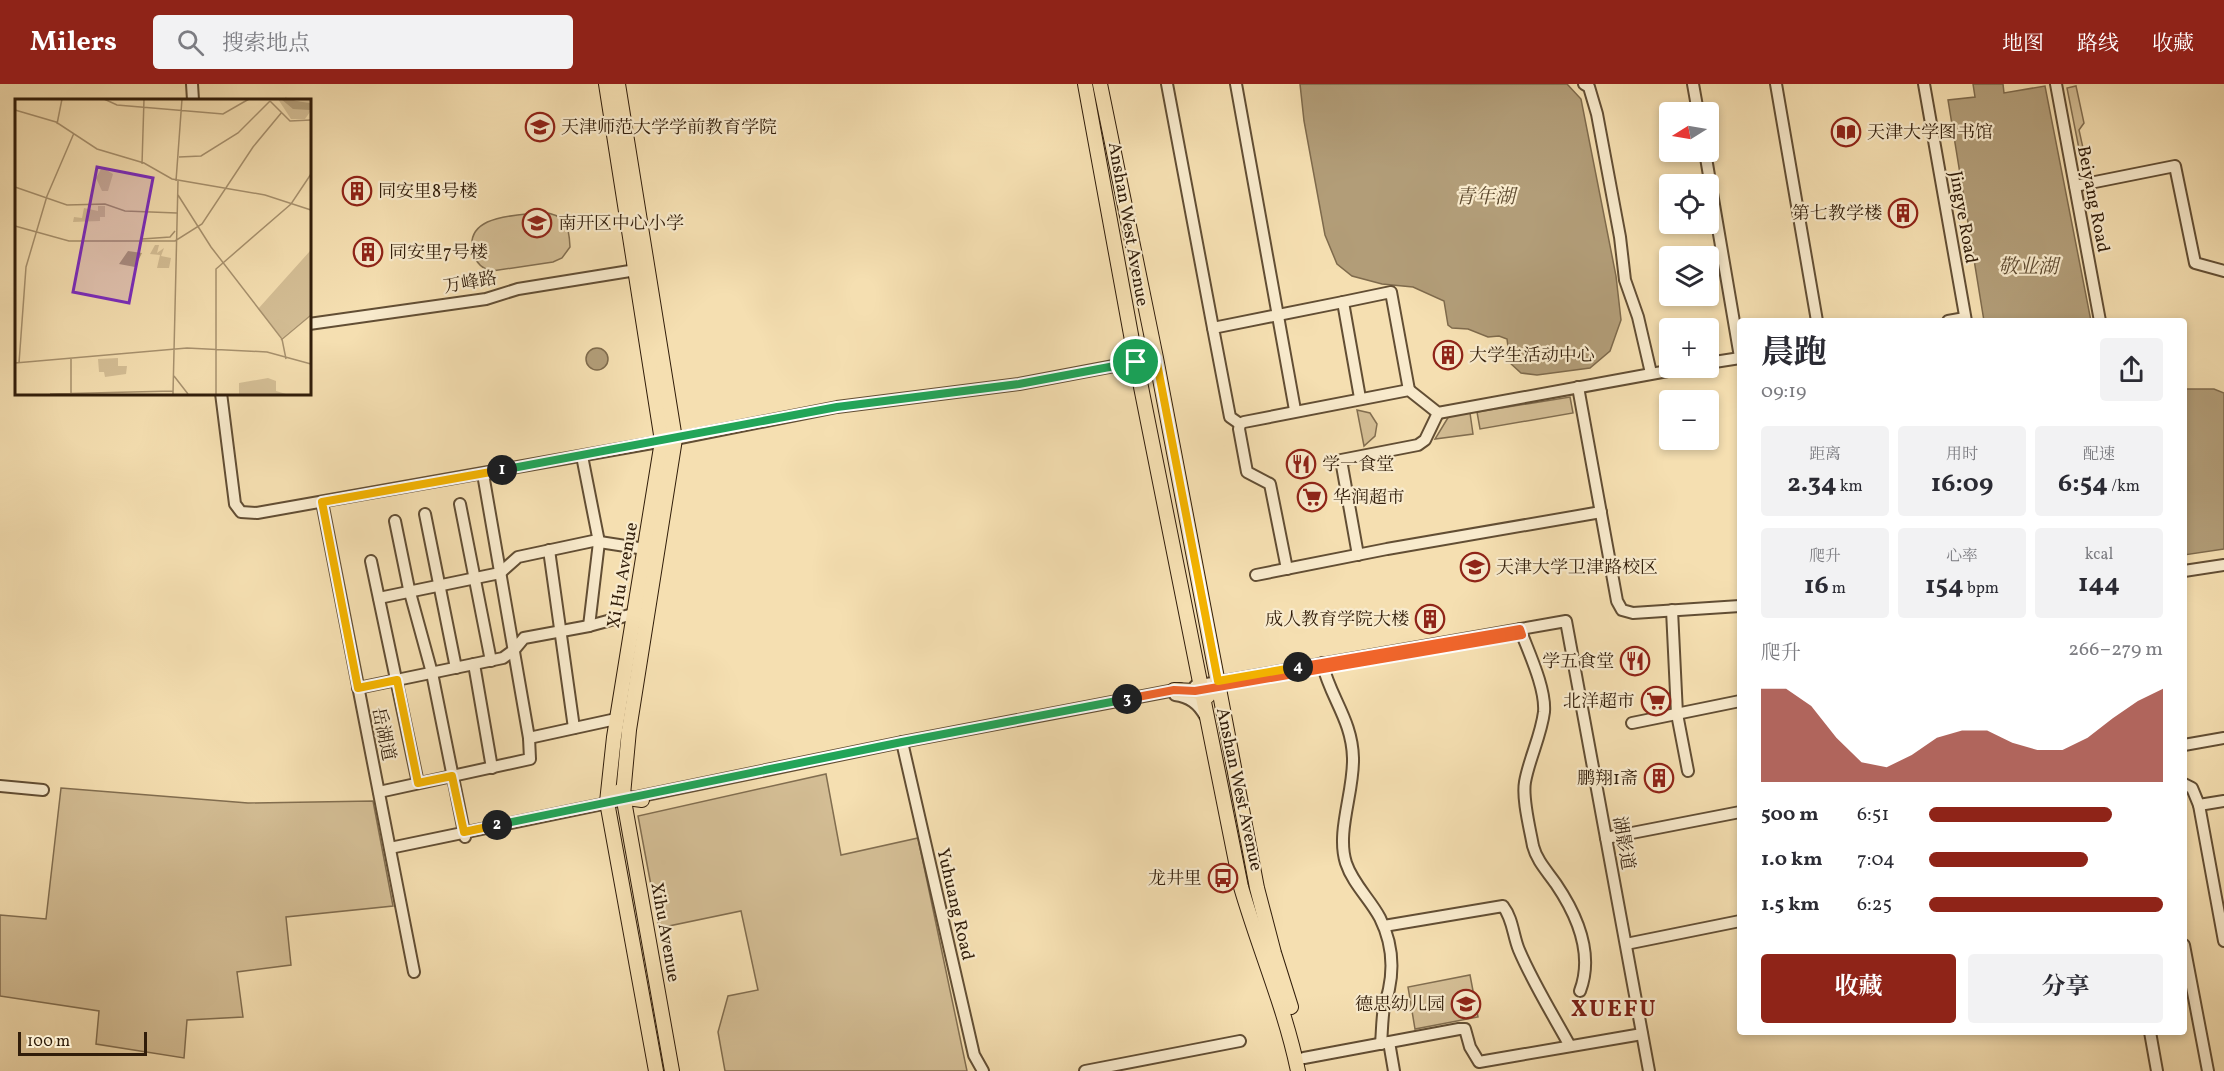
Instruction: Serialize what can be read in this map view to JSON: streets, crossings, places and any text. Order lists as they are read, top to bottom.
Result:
{
  "streets": {
    "main road": ["Anshan West Avenue", "Xi Hu Avenue", "Xihu Avenue"],
    "street": [
      "Beiyang Road",
      "Jingye Road",
      "万峰路",
      "岳湖道",
      "湖影道",
      "Yuhuang Road"
    ]
  },
  "crossings": [
    ["万峰路", "Xi Hu Avenue"],
    ["Xi Hu Avenue", "Xihu Avenue"]
  ],
  "districts": ["XUEFU"],
  "water": ["青年湖", "敬业湖"],
  "places": {
    "school or university": [
      "天津师范大学学前教育学院",
      "南开区中心小学",
      "天津大学卫津路校区",
      "德思幼儿园"
    ],
    "library": ["天津大学图书馆"],
    "building": [
      "同安里8号楼",
      "第七教学楼",
      "同安里7号楼",
      "大学生活动中心",
      "成人教育学院大楼",
      "鹏翔1斋"
    ],
    "restaurant": ["学一食堂", "学五食堂"],
    "supermarket": ["华润超市", "北洋超市"],
    "bus stop": ["龙井里"]
  },
  "scale_bar": "100 m",
  "north": "left",
  "page": {
    "header": "Milers",
    "search": "搜索地点",
    "nav": ["地图", "路线", "收藏"],
    "map_buttons": ["+", "−"],
    "heading": ["晨跑", "09:19"],
    "stats": [
      ["距离", "2.34 km"],
      ["用时", "16:09"],
      ["配速", "6:54 /km"],
      ["爬升", "16 m"],
      ["心率", "154 bpm"],
      ["kcal", "144"]
    ],
    "pins": [
      "1",
      "4",
      "3",
      "2"
    ],
    "chart": ["爬升", "266–279 m"],
    "list": [
      {
        "name": "500 m",
        "note": "6:51"
      },
      {
        "name": "1.0 km",
        "note": "7:04"
      },
      {
        "name": "1.5 km",
        "note": "6:25"
      }
    ],
    "buttons": ["收藏", "分享"],
    "scale": "100 m"
  }
}
